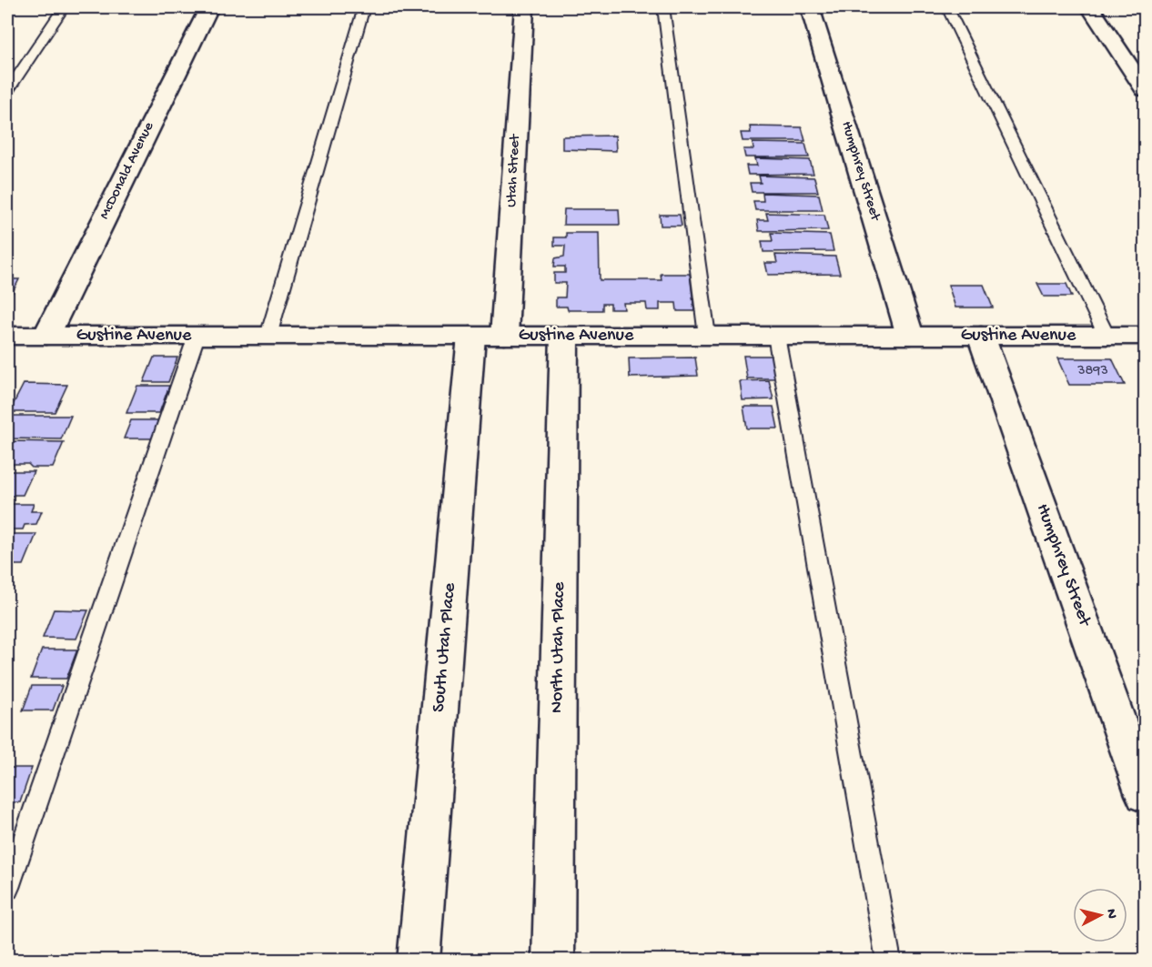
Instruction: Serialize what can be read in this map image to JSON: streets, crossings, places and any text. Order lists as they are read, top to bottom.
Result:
{
  "streets": {
    "street": [
      "McDonald Avenue",
      "Utah Street",
      "Humphrey Street",
      "Gustine Avenue",
      "South Utah Place",
      "North Utah Place"
    ]
  },
  "crossings": [
    ["McDonald Avenue", "Gustine Avenue"],
    ["Utah Street", "Gustine Avenue"],
    ["Utah Street", "South Utah Place"],
    ["Humphrey Street", "Gustine Avenue"],
    ["Gustine Avenue", "South Utah Place"],
    ["Gustine Avenue", "North Utah Place"]
  ],
  "house_numbers": ["3893"],
  "north": "right"
}
